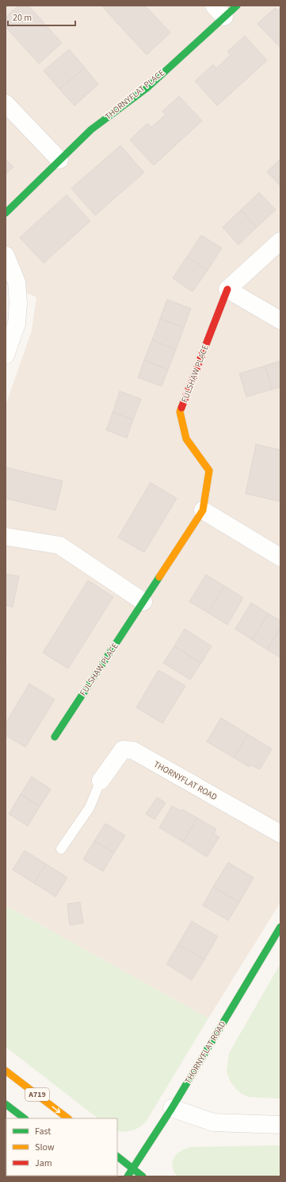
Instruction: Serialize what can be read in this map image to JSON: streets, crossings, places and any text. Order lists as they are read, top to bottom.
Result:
{
  "streets": {
    "street": [
      "THORNYFLAT PLACE",
      "FULSHAW PLACE",
      "THORNYFLAT ROAD",
      "A719"
    ]
  },
  "legend": ["Fast", "Slow", "Jam"],
  "scale_bar": "20 m"
}
